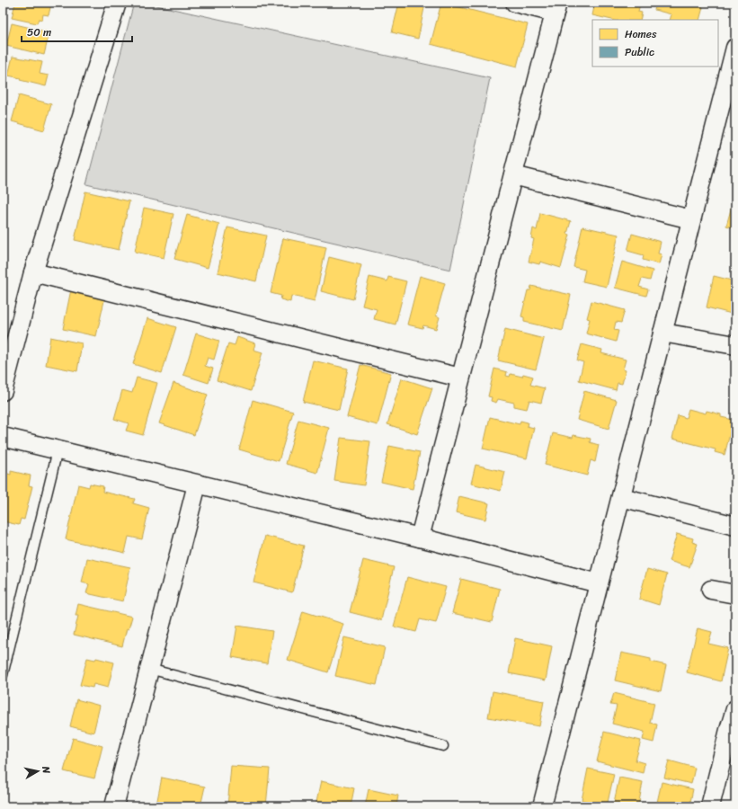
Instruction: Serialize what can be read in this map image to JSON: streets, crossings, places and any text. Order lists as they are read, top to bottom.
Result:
{
  "legend": ["Homes", "Public"],
  "scale_bar": "50 m",
  "north": "right"
}
